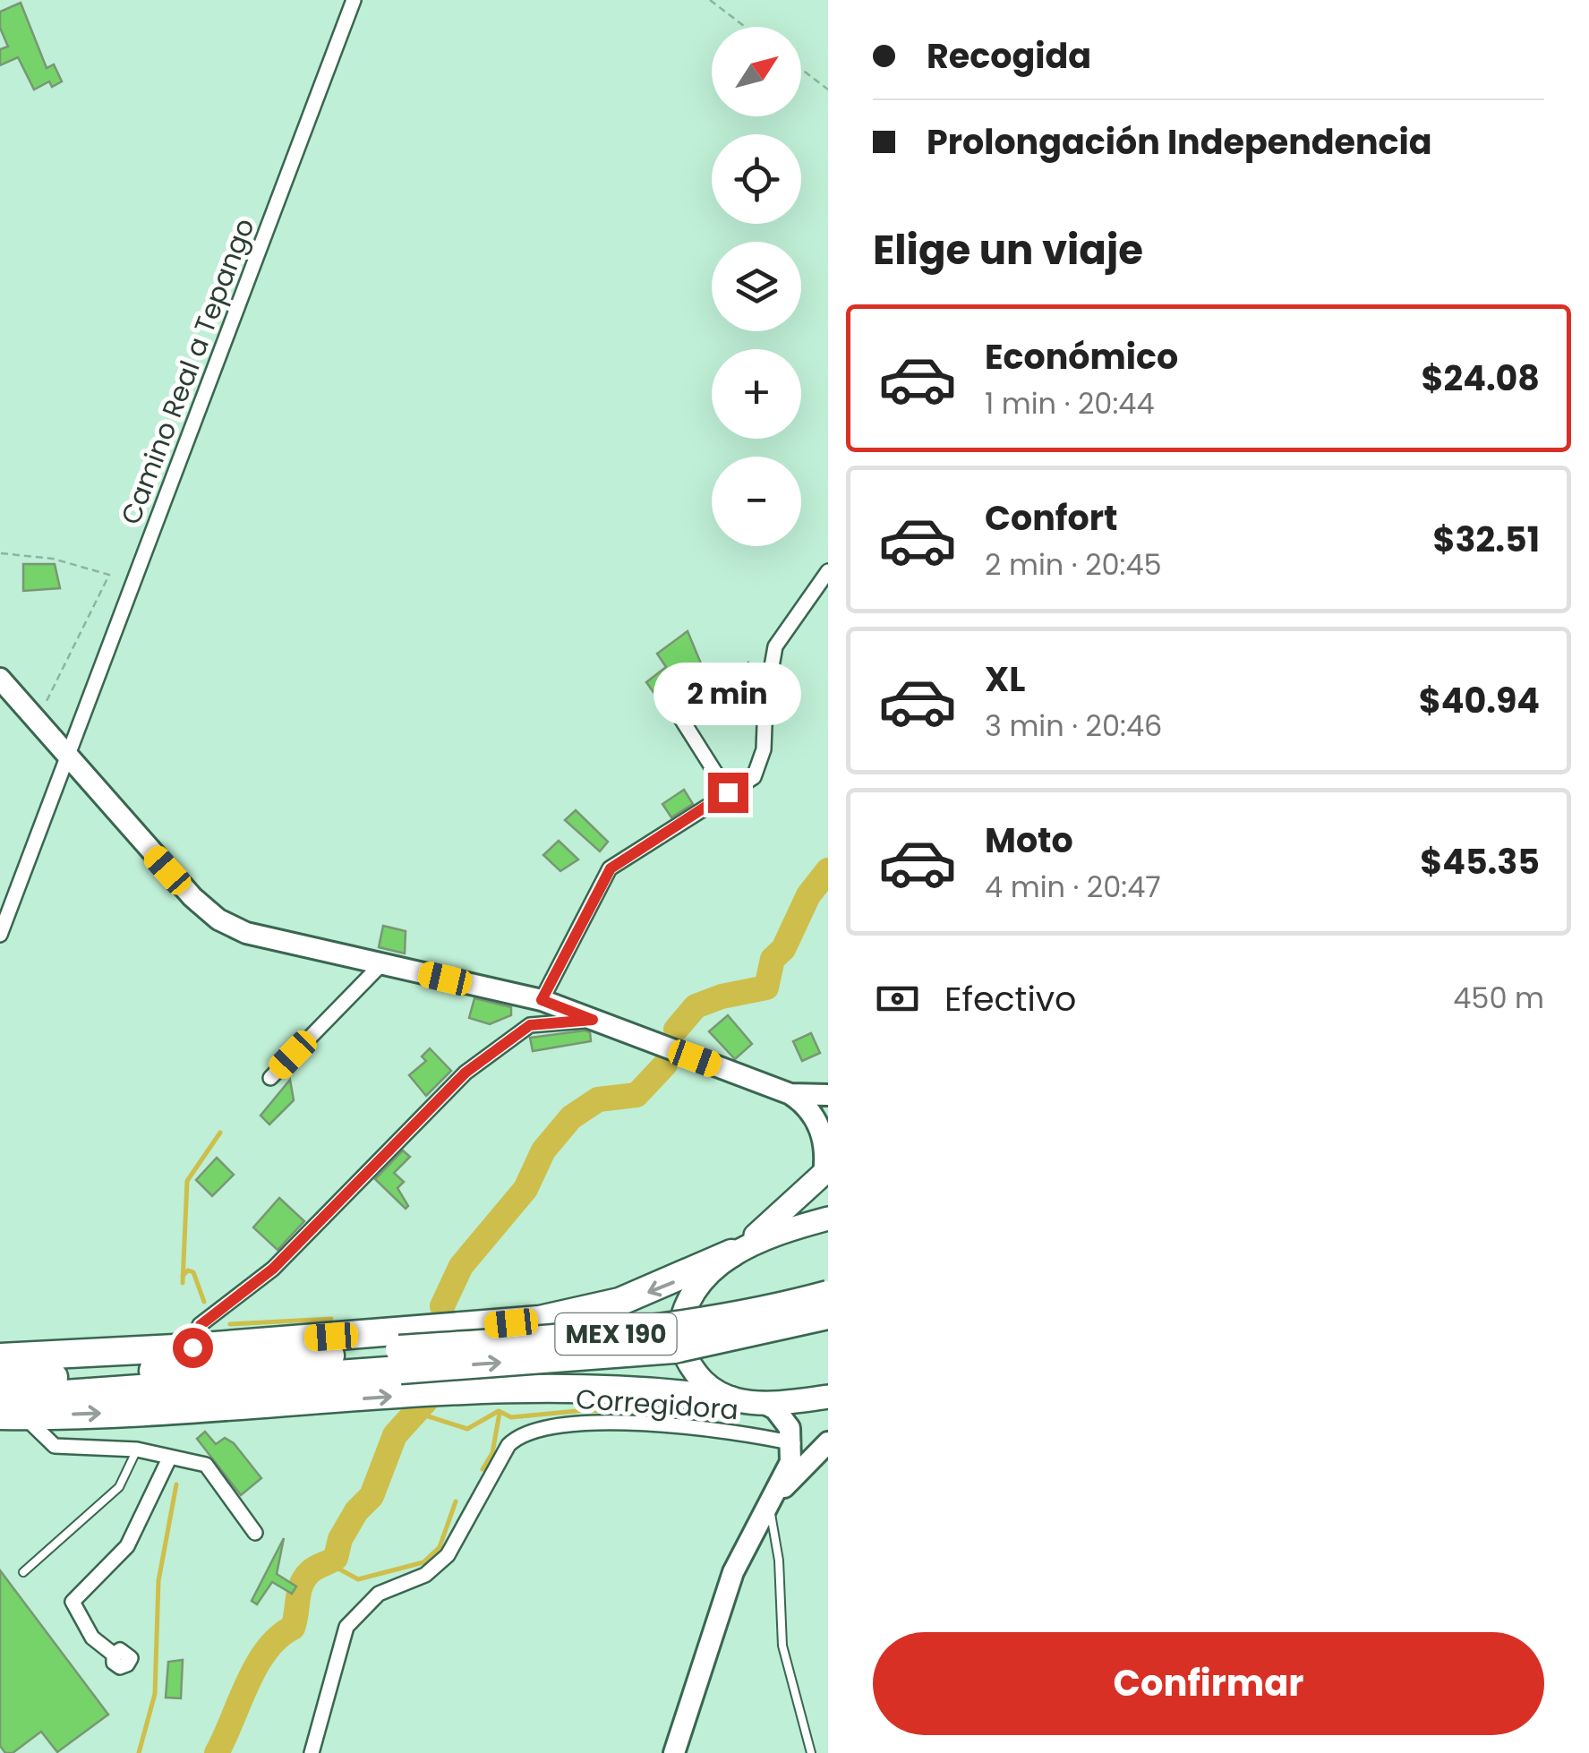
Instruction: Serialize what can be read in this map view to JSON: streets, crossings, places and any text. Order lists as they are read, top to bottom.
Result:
{
  "streets": {
    "highway": ["MEX 190"],
    "street": ["Camino Real a Tepango", "Corregidora"]
  },
  "north": "top right",
  "page": {
    "banner": ["Recogida", "Prolongación Independencia"],
    "map_buttons": ["+", "−"],
    "heading": "Elige un viaje",
    "list": [
      {
        "name": "Económico",
        "note": "1 min · 20:44",
        "value": "$24.08"
      },
      {
        "name": "Confort",
        "note": "2 min · 20:45",
        "value": "$32.51"
      },
      {
        "name": "XL",
        "note": "3 min · 20:46",
        "value": "$40.94"
      },
      {
        "name": "Moto",
        "note": "4 min · 20:47",
        "value": "$45.35"
      }
    ],
    "bubble": "2 min",
    "pay": ["Efectivo", "450 m"],
    "buttons": "Confirmar"
  }
}
